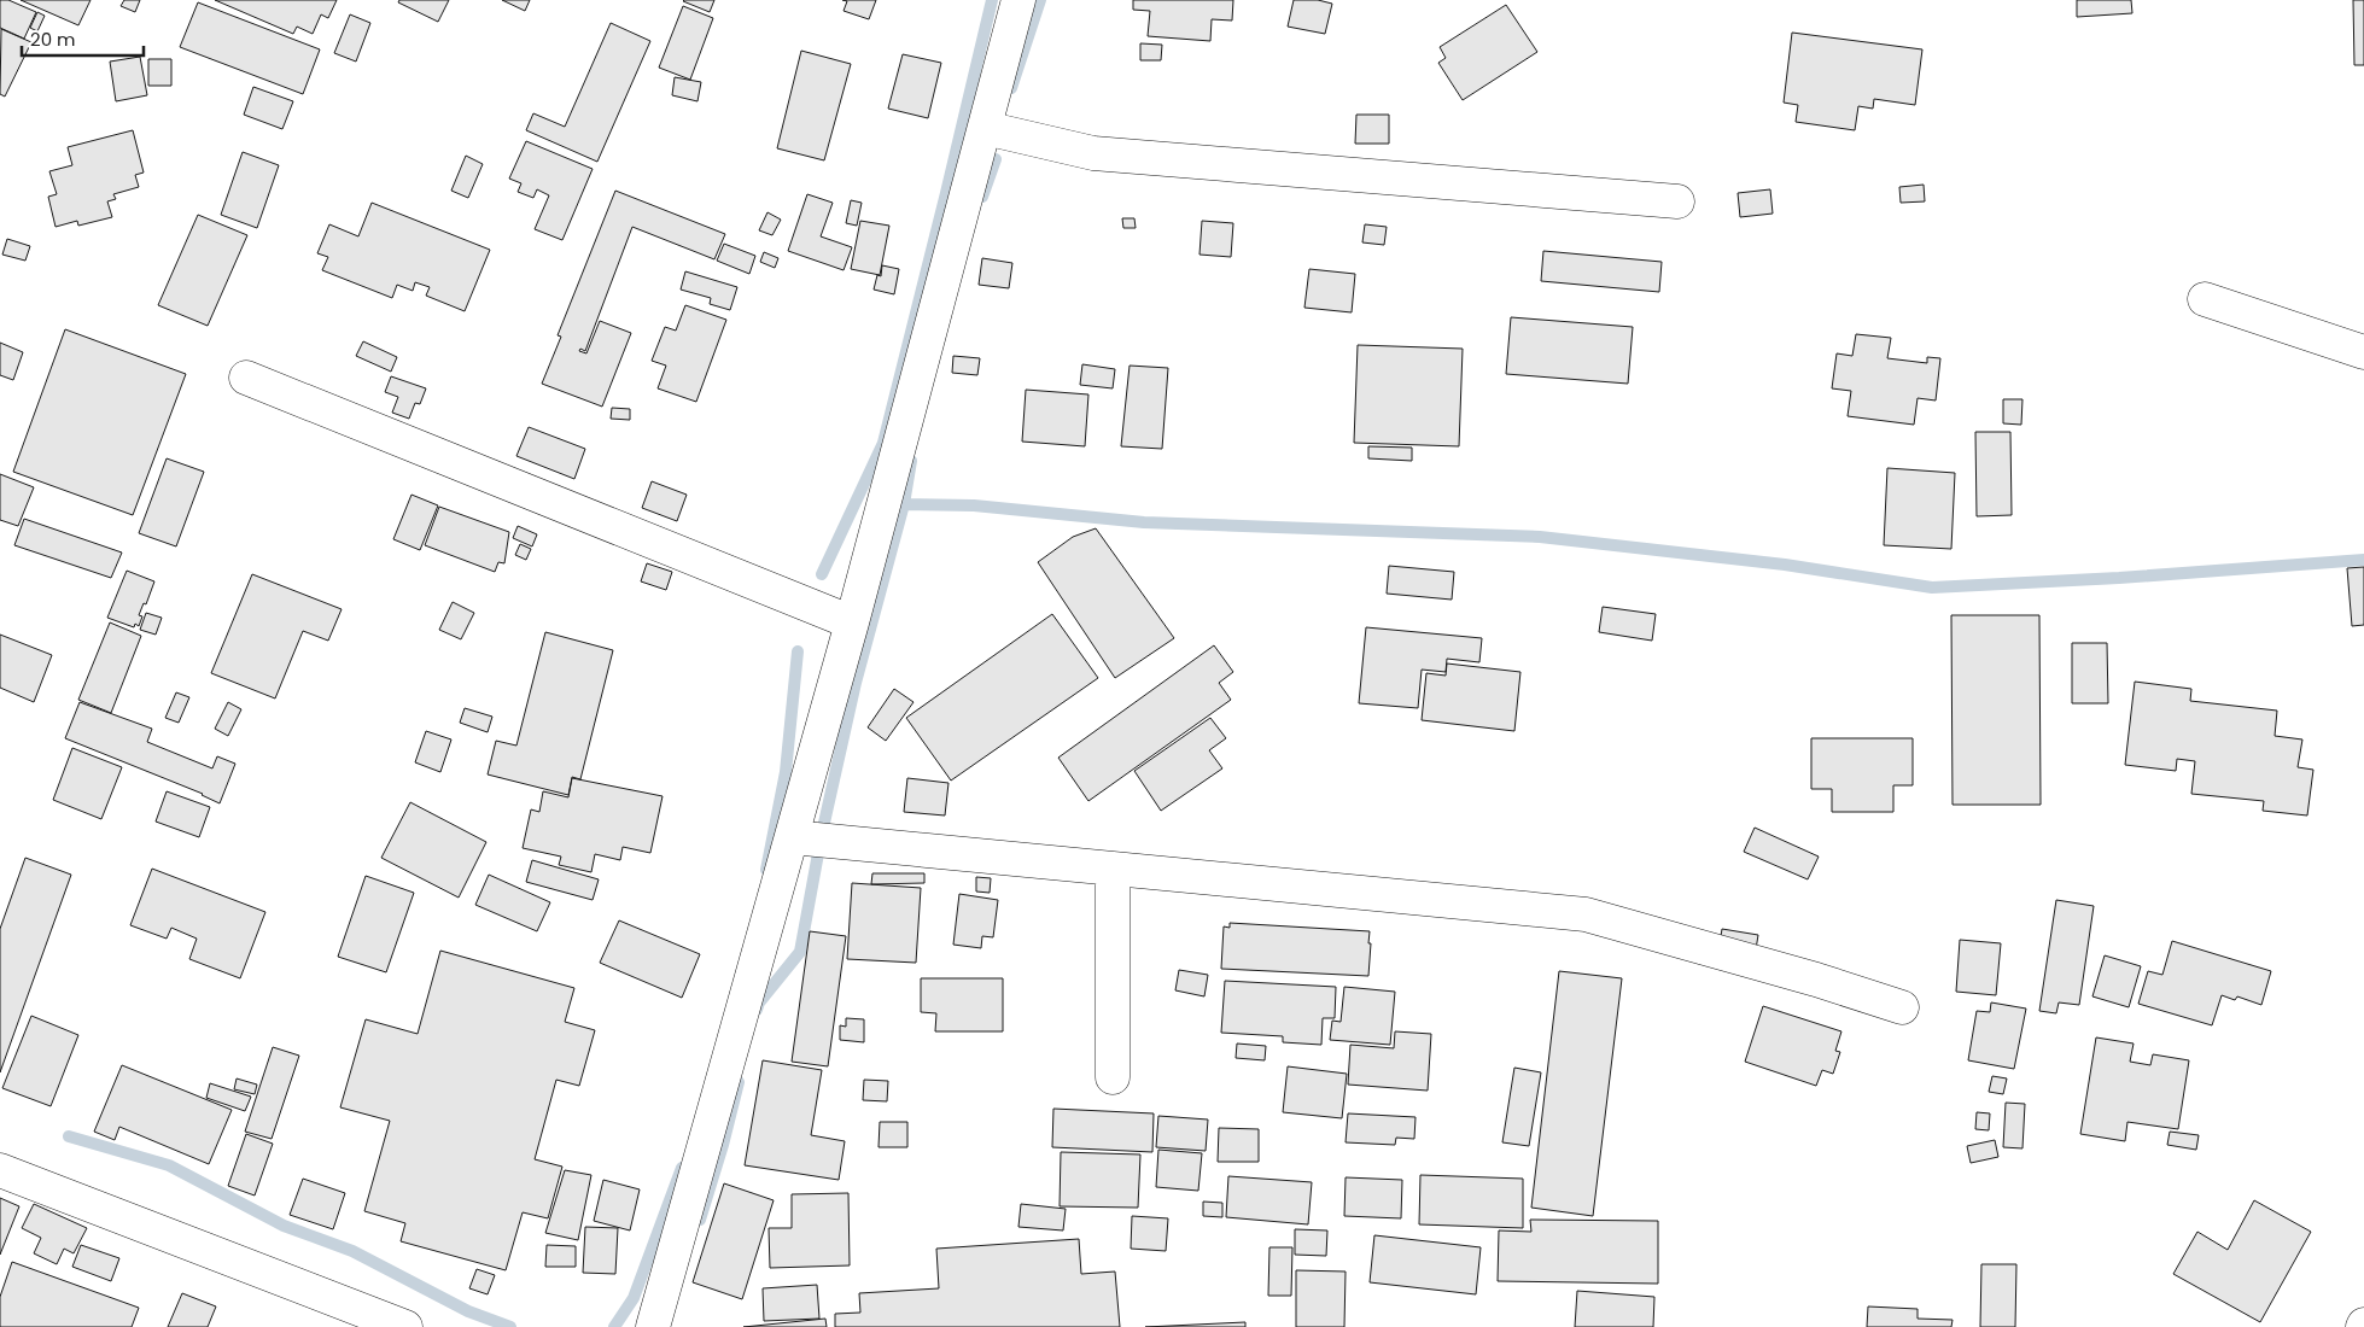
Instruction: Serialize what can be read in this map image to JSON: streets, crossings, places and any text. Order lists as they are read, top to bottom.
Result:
{
  "scale_bar": "20 m"
}
